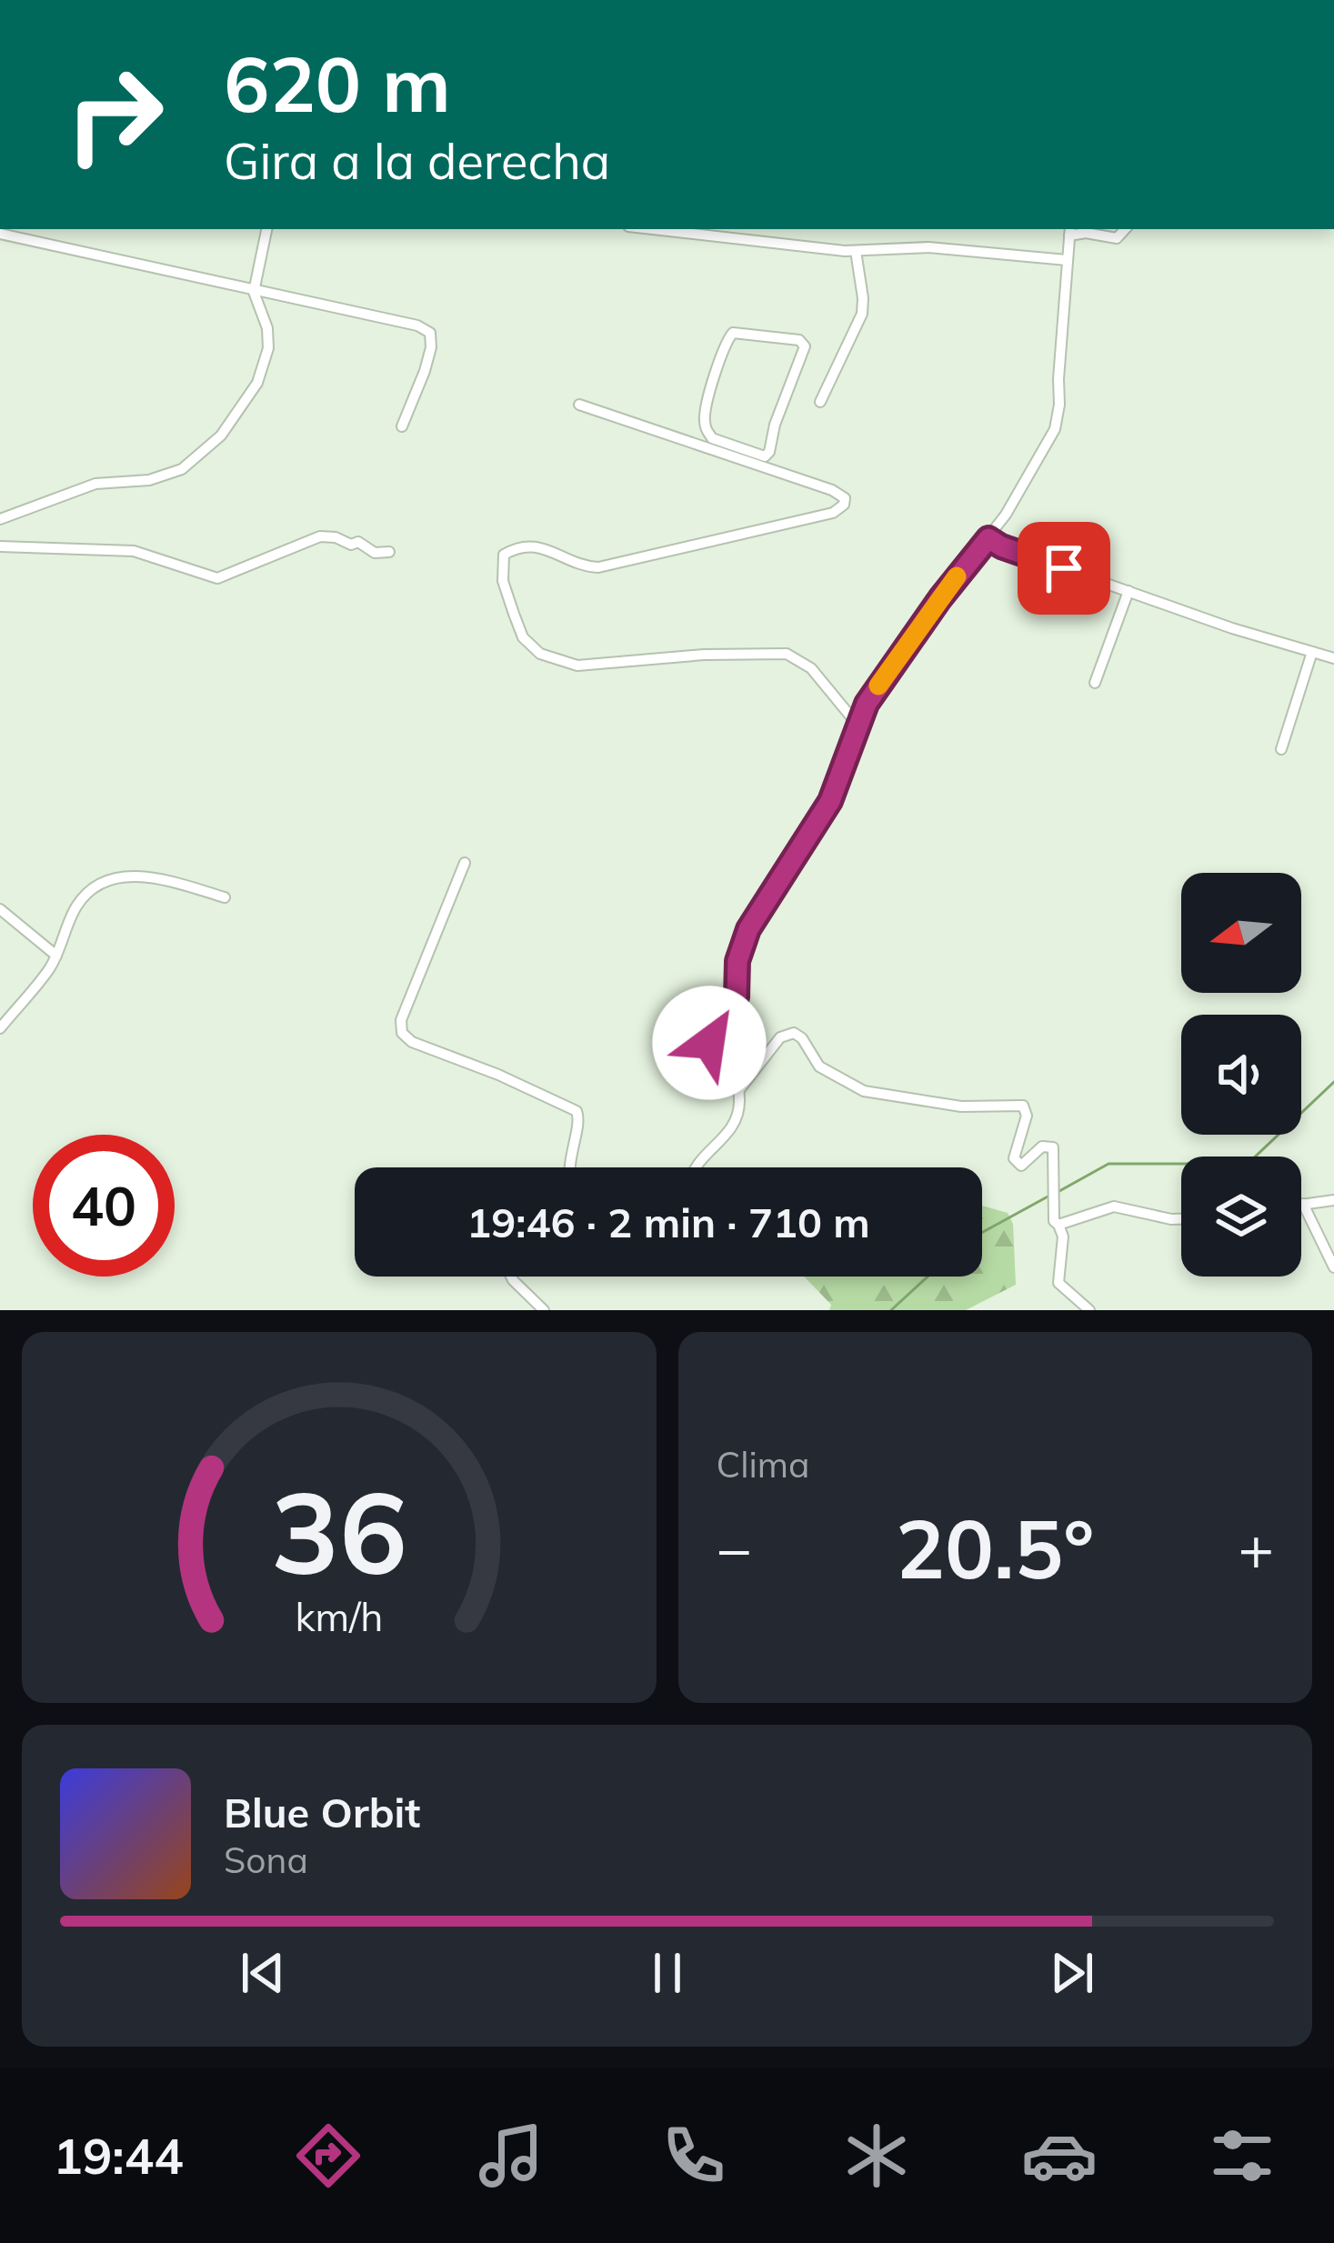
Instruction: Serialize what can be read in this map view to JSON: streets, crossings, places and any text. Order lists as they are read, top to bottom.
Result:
{
  "north": "left",
  "page": {
    "turn": ["620 m", "Gira a la derecha"],
    "limit": "40",
    "trip": "19:46 · 2 min · 710 m",
    "tile": "Clima",
    "heat": ["−", "20.5°", "+"],
    "song": ["Blue Orbit", "Sona"],
    "tabs": "19:44",
    "gauge": ["36", "km/h"]
  }
}
